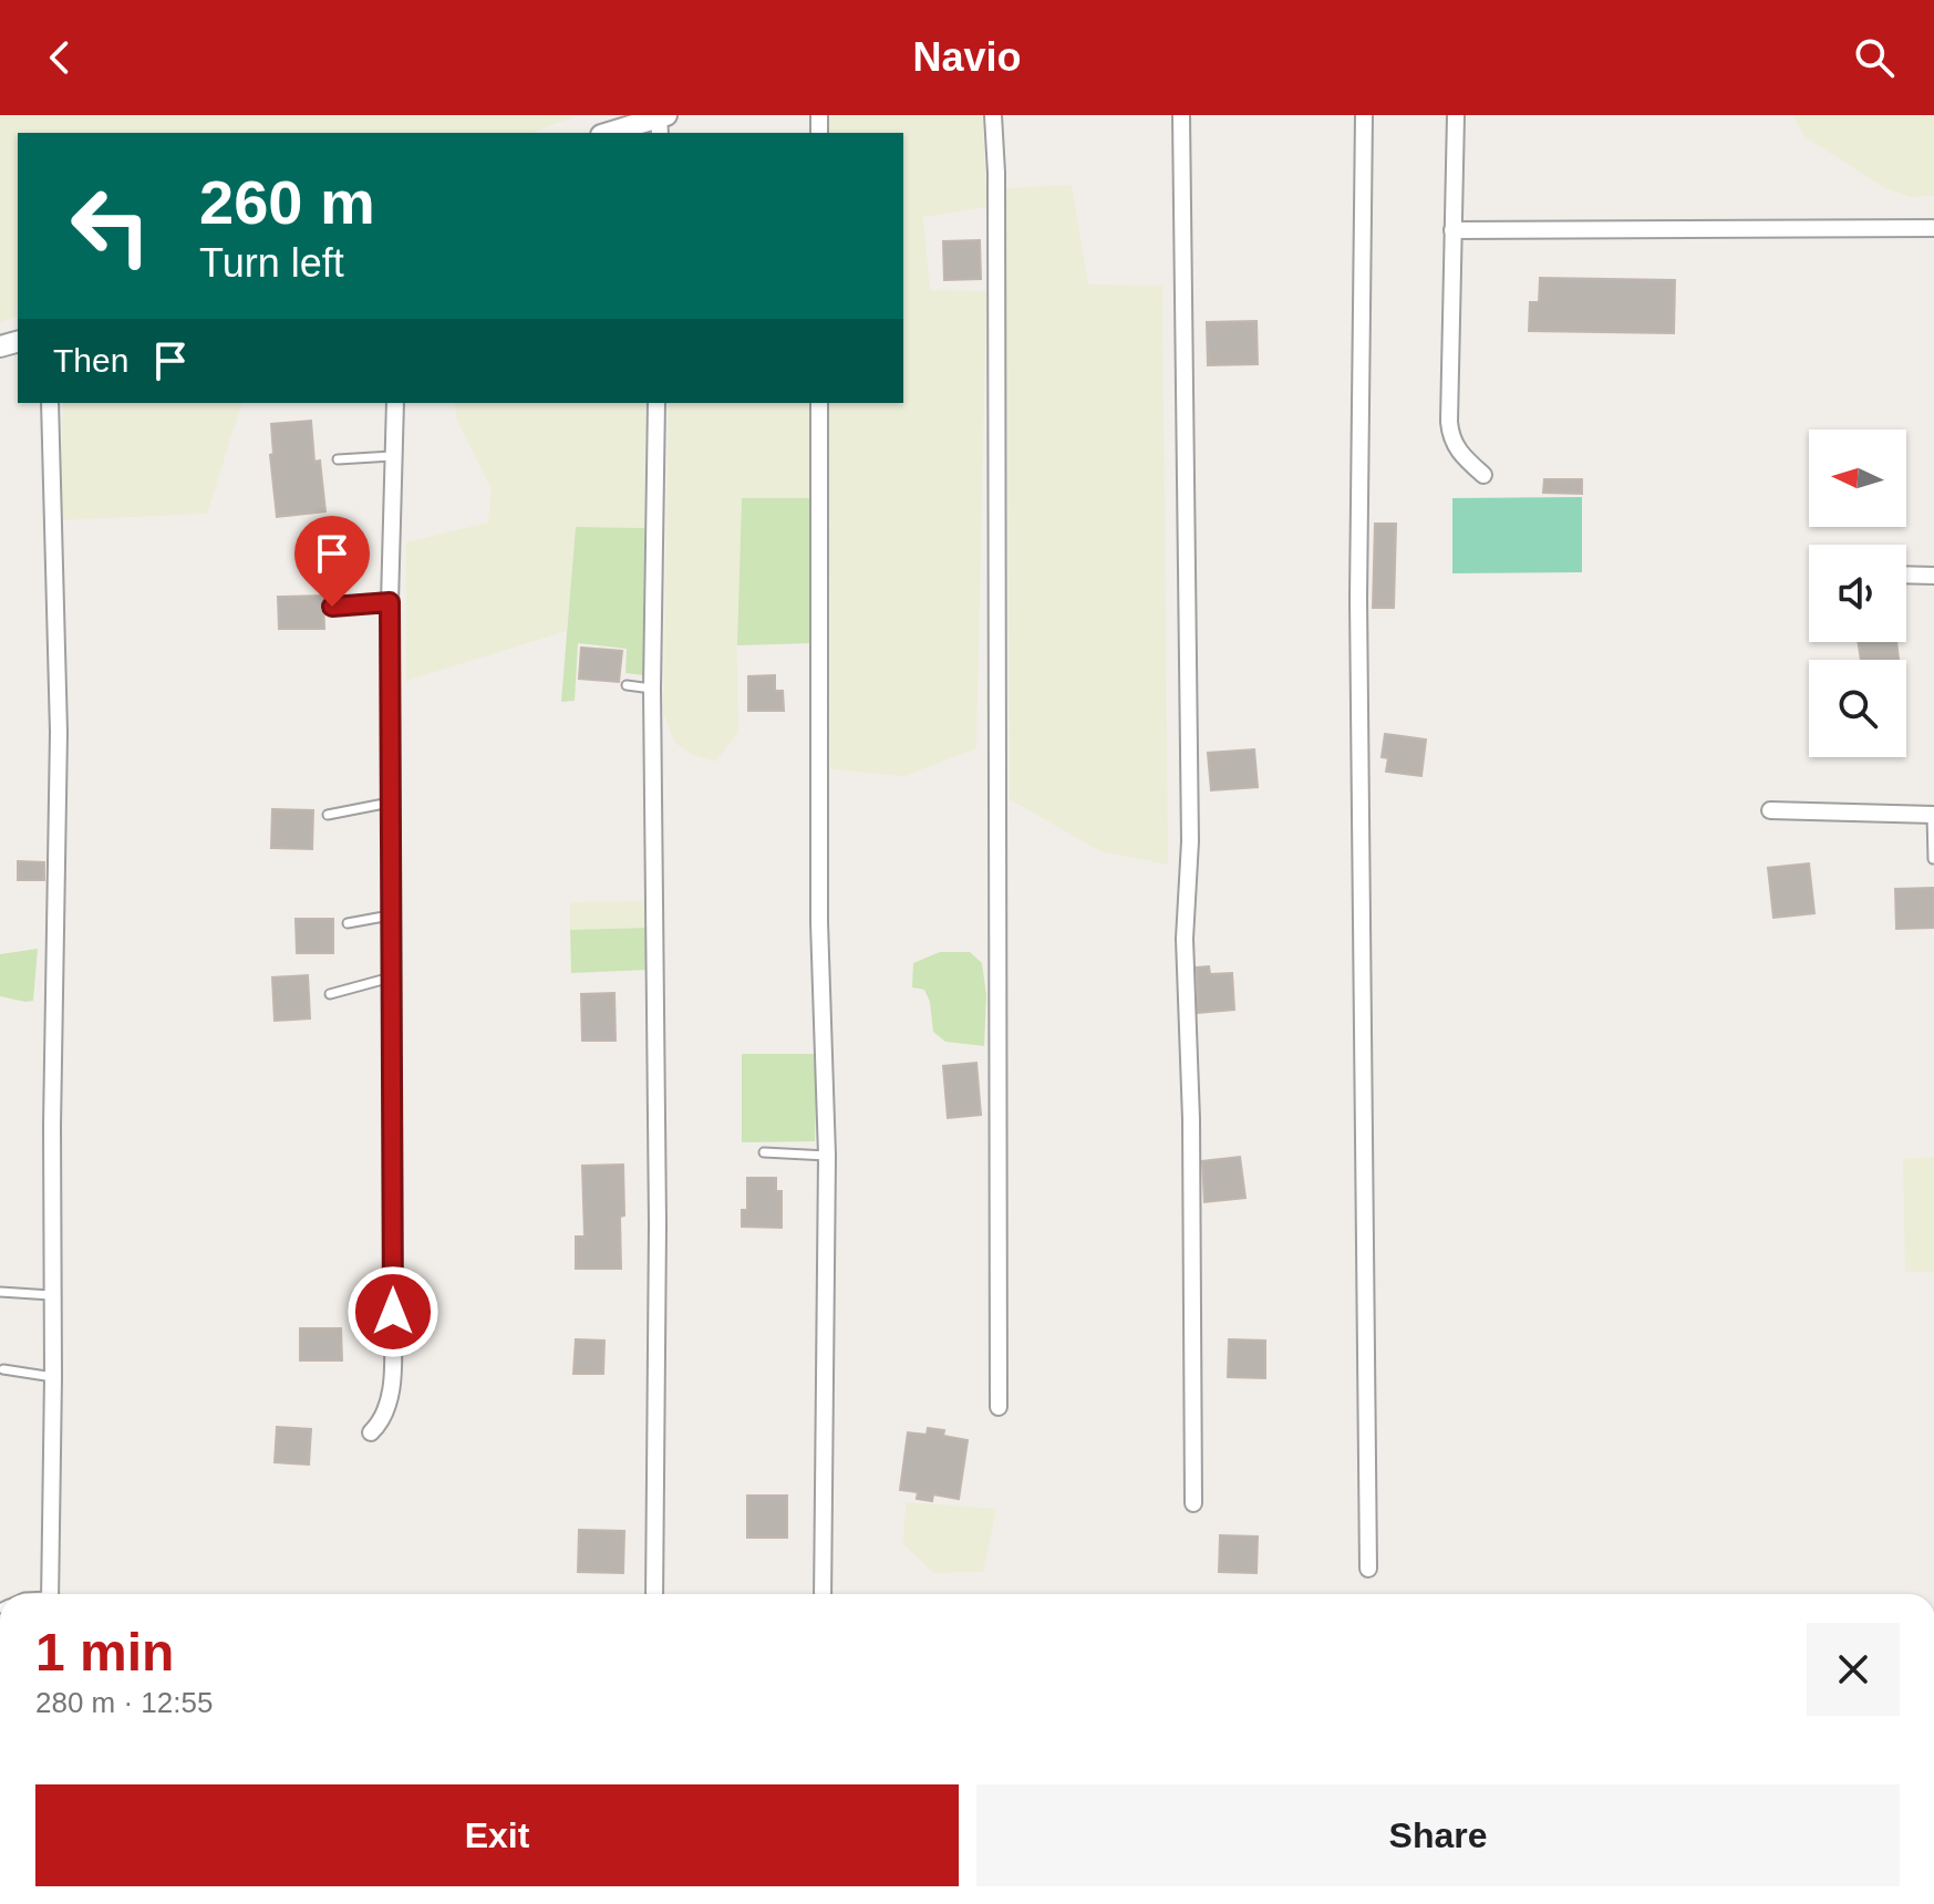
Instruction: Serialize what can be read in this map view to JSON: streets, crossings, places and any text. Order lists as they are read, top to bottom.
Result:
{
  "north": "left",
  "page": {
    "header": "Navio",
    "turn": ["260 m", "Turn left"],
    "then": "Then",
    "heading": ["1 min", "280 m · 12:55"],
    "buttons": ["Exit", "Share"]
  }
}
